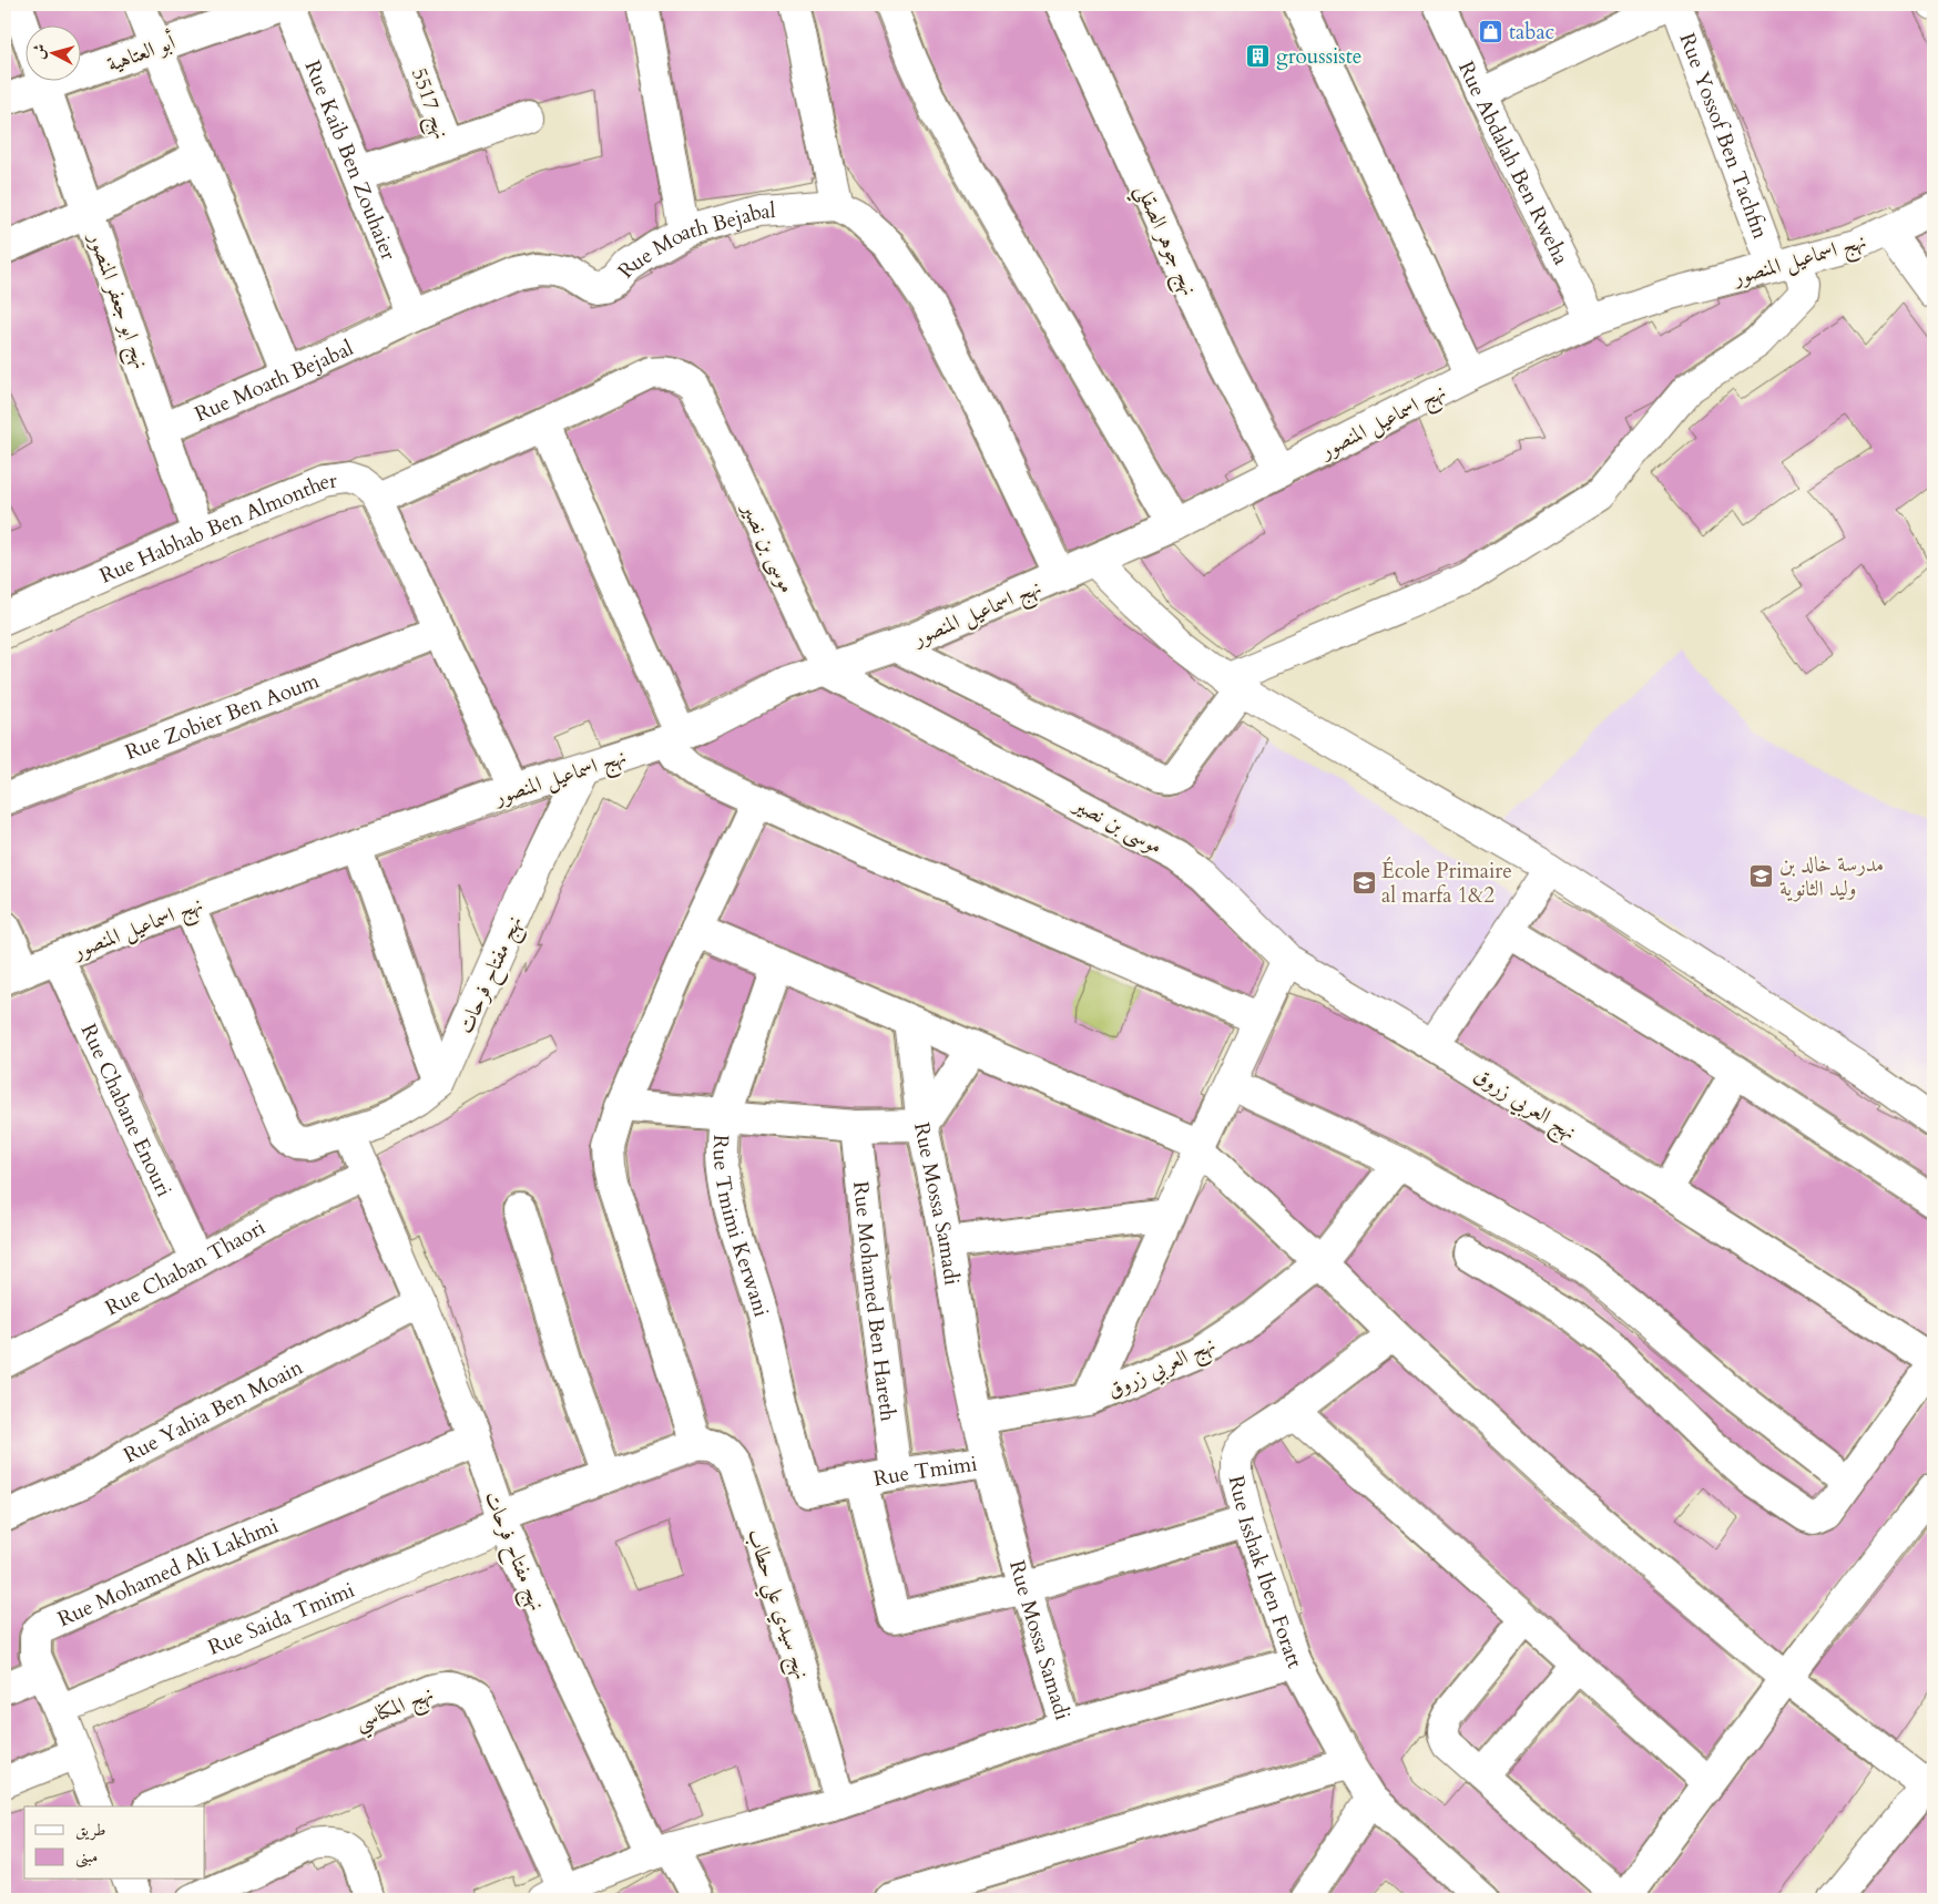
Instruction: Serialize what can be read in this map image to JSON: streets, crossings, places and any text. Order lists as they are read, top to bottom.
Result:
{
  "streets": {
    "street": [
      "أبو العتاهية",
      "نهج 5517",
      "Rue Yossof Ben Tachfin",
      "Rue Kaib Ben Zouhaier",
      "Rue Abdalah Ben Rweha",
      "نهج جوهر الصقلي",
      "Rue Moath Bejabal",
      "نهج اسماعيل المنصور",
      "نهج ابو جعفر المنصور",
      "Rue Habhab Ben Almonther",
      "موسى بن نصير",
      "Rue Zobier Ben Aoum",
      "نهج مفتاح فرحات",
      "نهج العربي زروق",
      "Rue Chabane Enouri",
      "Rue Mossa Samadi",
      "Rue Tmimi Kerwani",
      "Rue Chaban Thaori",
      "Rue Mohamed Ben Hareth",
      "Rue Yahia Ben Moain",
      "Rue Tmimi",
      "Rue Isshak Iben Foratt",
      "Rue Mohamed Ali Lakhmi",
      "نهج سيدي علي حطاب",
      "Rue Saida Tmimi",
      "نهج المكناسي"
    ]
  },
  "crossings": [
    ["نهج 5517", "Rue Kaib Ben Zouhaier"],
    ["Rue Yossof Ben Tachfin", "نهج اسماعيل المنصور"],
    ["Rue Kaib Ben Zouhaier", "Rue Moath Bejabal"],
    ["Rue Abdalah Ben Rweha", "نهج اسماعيل المنصور"],
    ["نهج جوهر الصقلي", "نهج اسماعيل المنصور"],
    ["Rue Moath Bejabal", "نهج ابو جعفر المنصور"],
    ["نهج اسماعيل المنصور", "Rue Habhab Ben Almonther"],
    ["نهج اسماعيل المنصور", "موسى بن نصير"],
    ["نهج اسماعيل المنصور", "نهج مفتاح فرحات"],
    ["نهج اسماعيل المنصور", "Rue Chabane Enouri"],
    ["نهج ابو جعفر المنصور", "Rue Habhab Ben Almonther"],
    ["Rue Habhab Ben Almonther", "Rue Zobier Ben Aoum"],
    ["موسى بن نصير", "نهج العربي زروق"],
    ["نهج مفتاح فرحات", "Rue Chaban Thaori"],
    ["نهج مفتاح فرحات", "Rue Yahia Ben Moain"],
    ["نهج مفتاح فرحات", "Rue Mohamed Ali Lakhmi"],
    ["نهج مفتاح فرحات", "Rue Saida Tmimi"],
    ["نهج العربي زروق", "Rue Mossa Samadi"],
    ["Rue Chabane Enouri", "Rue Chaban Thaori"],
    ["Rue Mossa Samadi", "Rue Tmimi"],
    ["Rue Mossa Samadi", "نهج سيدي علي حطاب"],
    ["Rue Tmimi Kerwani", "Rue Tmimi"],
    ["Rue Mohamed Ben Hareth", "Rue Tmimi"],
    ["Rue Mohamed Ali Lakhmi", "Rue Saida Tmimi"]
  ],
  "places": {
    "shop": ["tabac"],
    "building": ["groussiste"],
    "school or university": ["مدرسة خالد بن وليد الثانوية", "École Primaire al marfa 1&2"]
  },
  "legend": ["طريق", "مبنى"],
  "north": "left"
}
